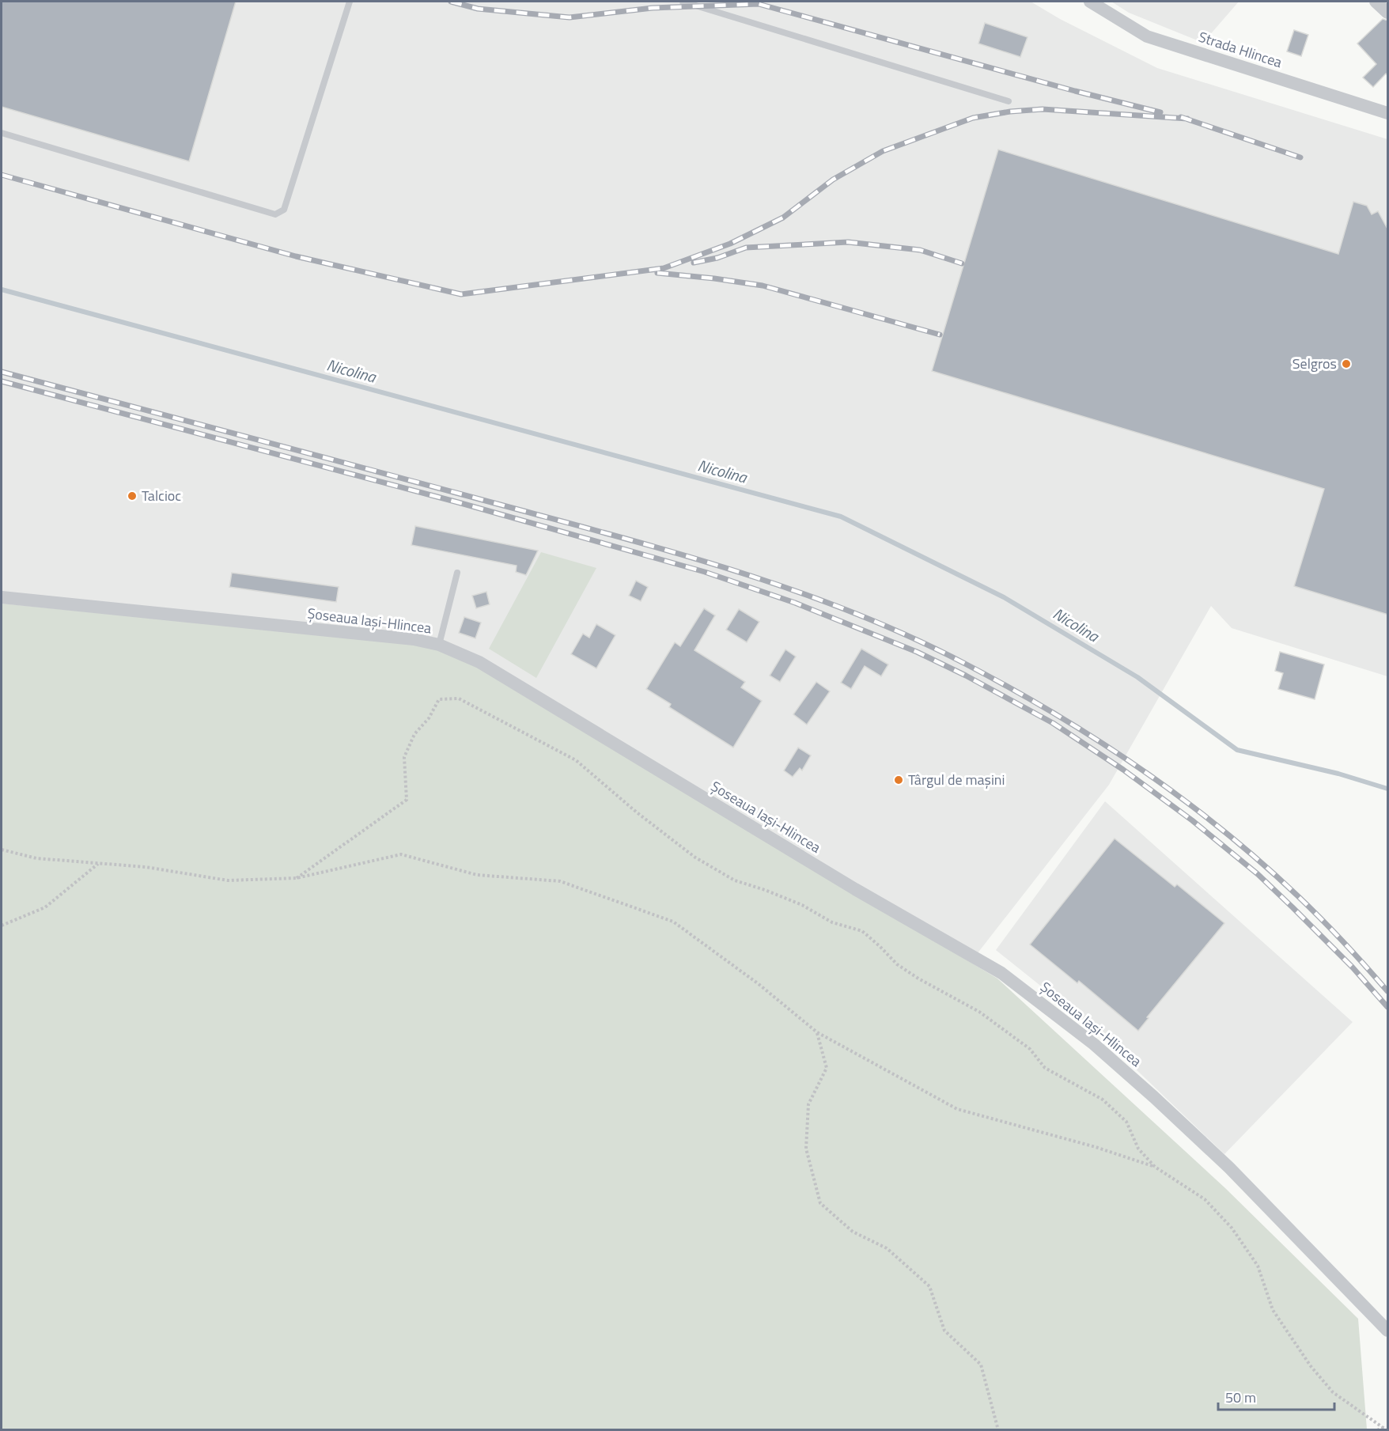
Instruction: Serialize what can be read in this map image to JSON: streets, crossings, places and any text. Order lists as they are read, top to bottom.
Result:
{
  "streets": {
    "street": ["Strada Hlincea", "Șoseaua Iași-Hlincea"]
  },
  "water": ["Nicolina"],
  "places": ["Selgros", "Talcioc", "Târgul de mașini"],
  "scale_bar": "50 m"
}
